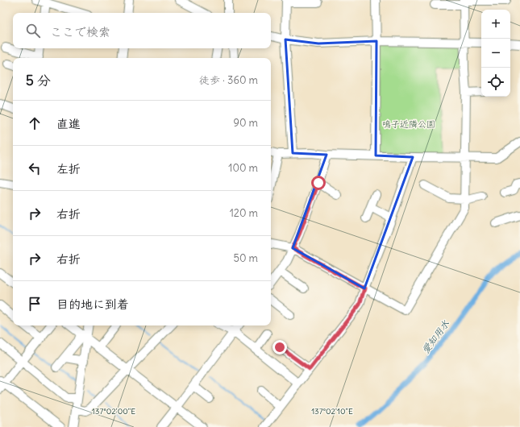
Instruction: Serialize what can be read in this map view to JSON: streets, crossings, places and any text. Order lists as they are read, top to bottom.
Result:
{
  "water": ["愛知用水"],
  "parks": ["鳴子近隣公園"],
  "page": {
    "map_buttons": ["+", "−"],
    "search": "ここで検索",
    "heading": ["5 分", "徒歩 · 360 m"],
    "list": [
      ["直進", "90 m"],
      ["左折", "100 m"],
      ["右折", "120 m"],
      ["右折", "50 m"],
      "目的地に到着"
    ]
  },
  "coordinates": ["137°02'00\"E", "137°02'10\"E"]
}
